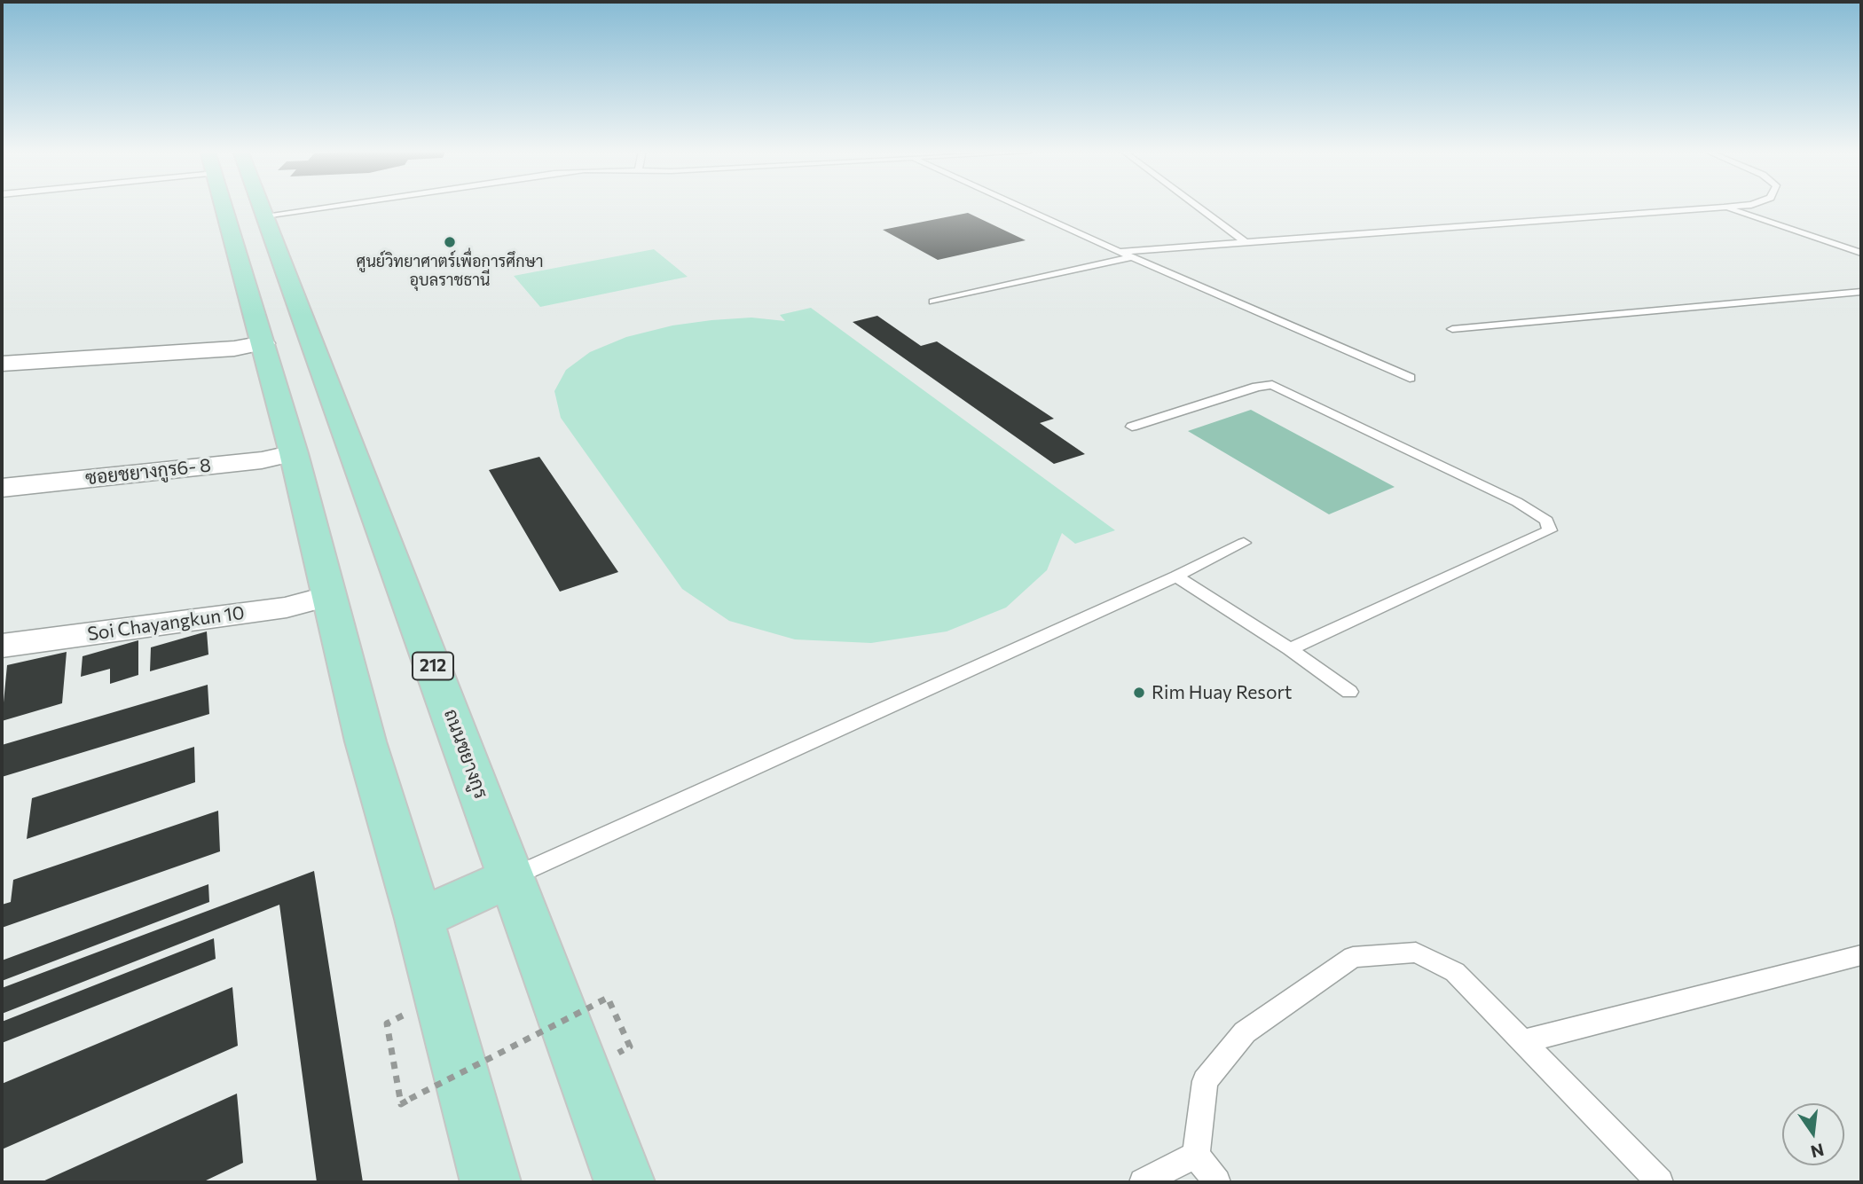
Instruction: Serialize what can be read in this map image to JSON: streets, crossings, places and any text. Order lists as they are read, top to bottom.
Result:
{
  "streets": {
    "main road": ["212", "ถนนชยางกูร"],
    "street": ["ซอยชยางกูร6- 8", "Soi Chayangkun 10"]
  },
  "places": ["ศูนย์วิทยาศาตร์เพื่อการศึกษา อุบลราชธานี", "Rim Huay Resort"],
  "north": "bottom"
}
